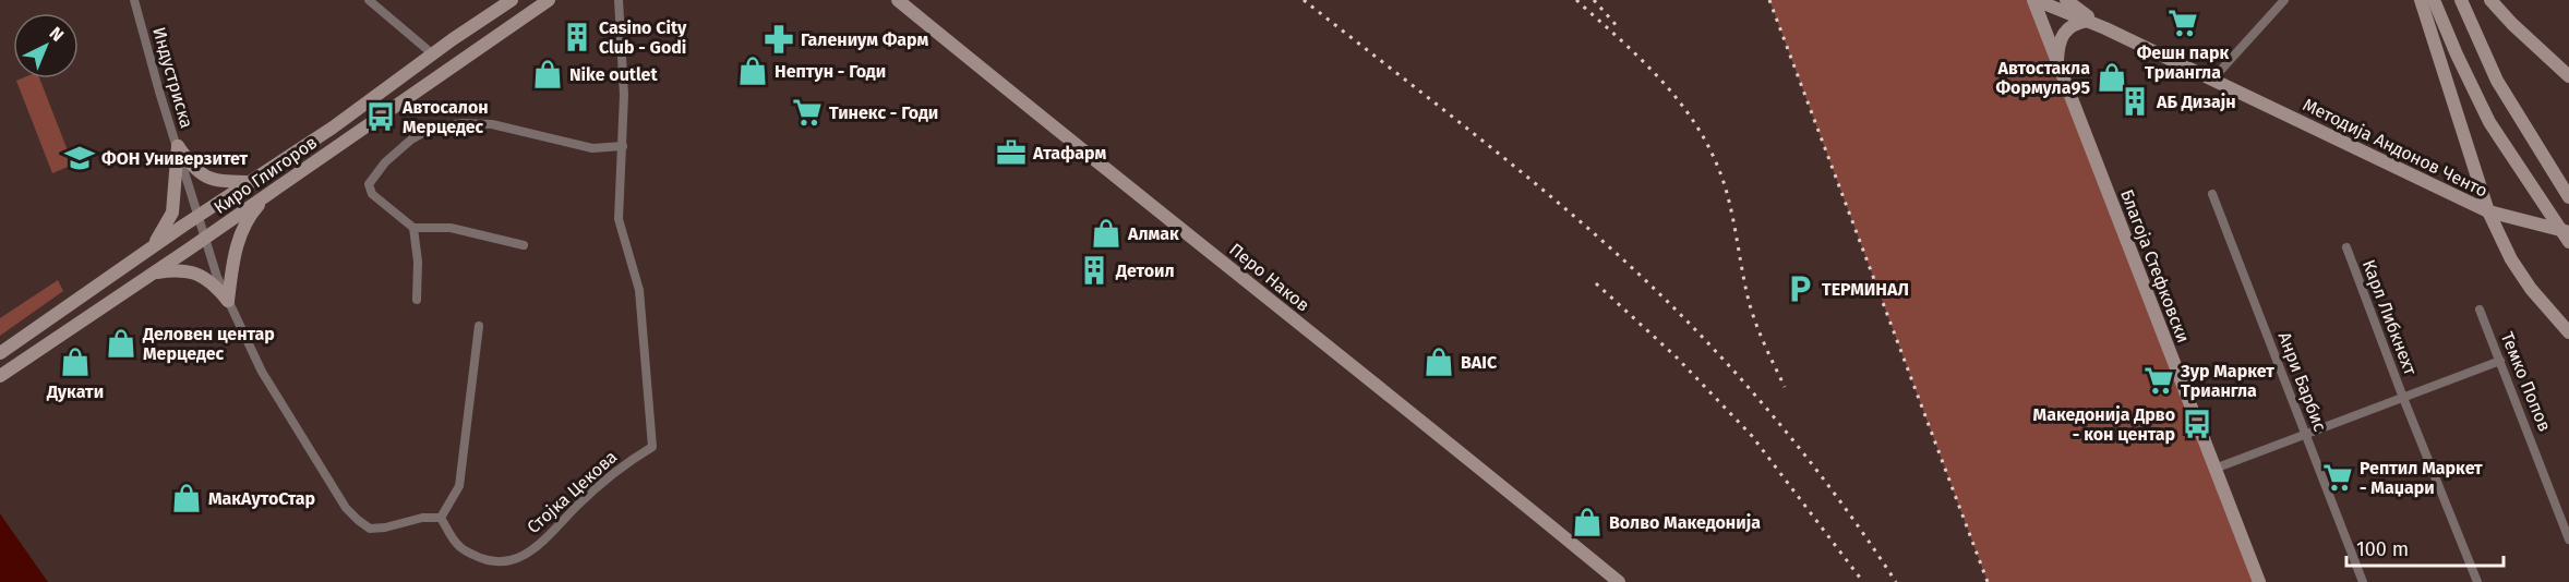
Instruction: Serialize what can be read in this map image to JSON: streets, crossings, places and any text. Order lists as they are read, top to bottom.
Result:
{
  "streets": {
    "street": [
      "Индустриска",
      "Методија Андонов Ченто",
      "Киро Глигоров",
      "Благоја Стефковски",
      "Перо Наков",
      "Карл Либкнехт",
      "Анри Барбис",
      "Темко Попов",
      "Стојка Цекова"
    ]
  },
  "crossings": [
    ["Индустриска", "Киро Глигоров"],
    ["Методија Андонов Ченто", "Благоја Стефковски"],
    ["Благоја Стефковски", "Карл Либкнехт"],
    ["Карл Либкнехт", "Анри Барбис"],
    ["Карл Либкнехт", "Темко Попов"]
  ],
  "places": {
    "supermarket": [
      "Фешн парк Триангла",
      "Тинекс - Годи",
      "Зур Маркет Триангла",
      "Рептил Маркет - Маџари"
    ],
    "building": ["Casino City Club - Godi", "АБ Дизајн", "Детоил"],
    "pharmacy": ["Галениум Фарм"],
    "shop": [
      "Нептун - Годи",
      "Nike outlet",
      "Автостакла Формула95",
      "Алмак",
      "Деловен центар Мерцедес",
      "Дукати",
      "BAIC",
      "МакАутоСтар",
      "Волво Македонија"
    ],
    "bus stop": ["Автосалон Мерцедес", "Македонија Дрво - кон центар"],
    "office": ["Атафарм"],
    "school or university": ["ФОН Универзитет"],
    "parking": ["ТЕРМИНАЛ"]
  },
  "scale_bar": "100 m",
  "north": "top right"
}
